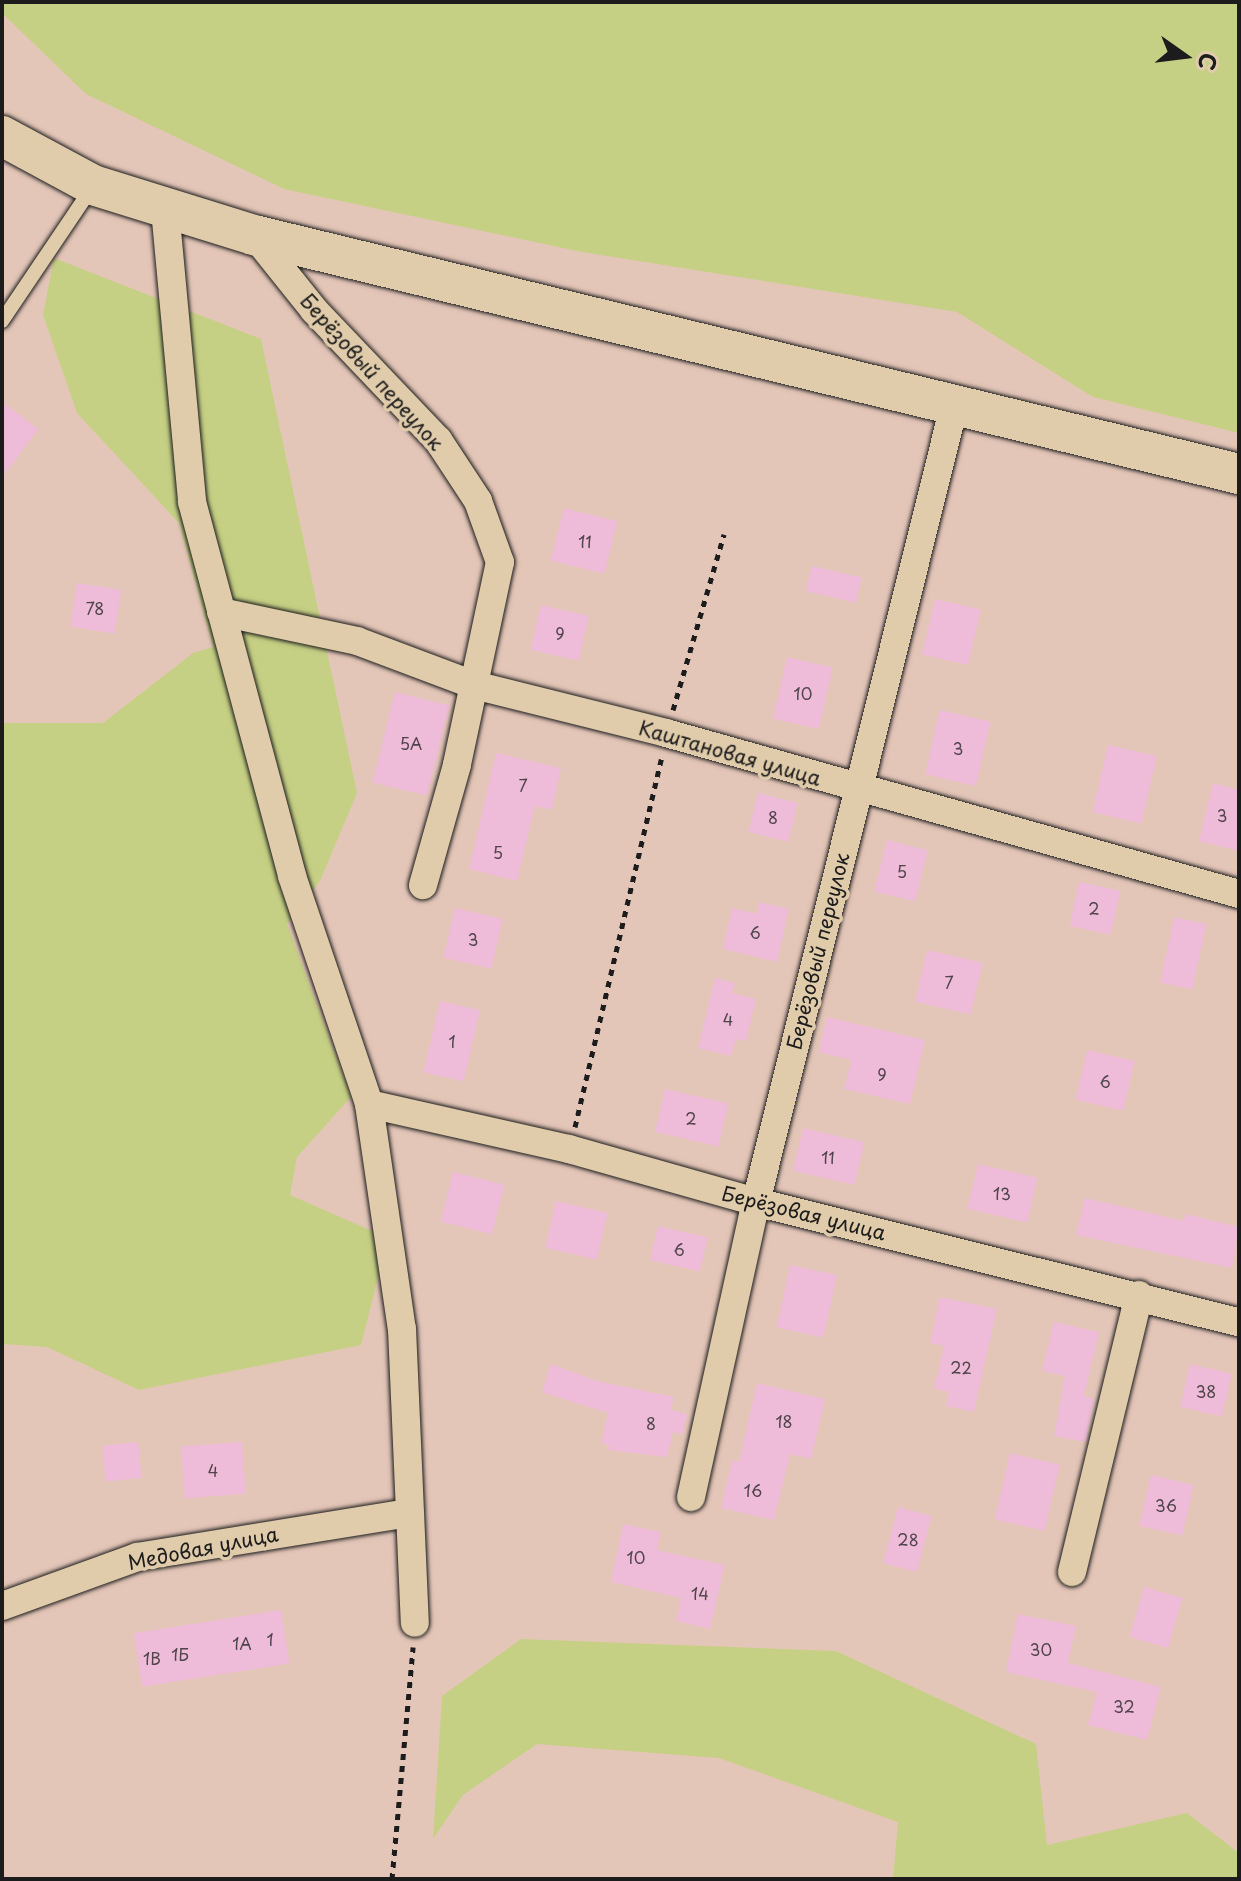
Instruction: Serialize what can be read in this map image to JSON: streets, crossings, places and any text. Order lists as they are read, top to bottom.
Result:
{
  "streets": {
    "street": [
      "Берёзовый переулок",
      "Каштановая улица",
      "Берёзовая улица",
      "Медовая улица"
    ]
  },
  "crossings": [
    ["Берёзовый переулок", "Каштановая улица"],
    ["Берёзовый переулок", "Берёзовая улица"]
  ],
  "house_numbers": [
    "11",
    "78",
    "9",
    "10",
    "5А",
    "3",
    "7",
    "3",
    "8",
    "5",
    "5",
    "2",
    "6",
    "3",
    "7",
    "4",
    "1",
    "9",
    "6",
    "2",
    "11",
    "13",
    "6",
    "22",
    "38",
    "18",
    "8",
    "4",
    "16",
    "36",
    "28",
    "10",
    "14",
    "1",
    "1А",
    "30",
    "1Б",
    "1В",
    "32"
  ],
  "north": "right"
}
